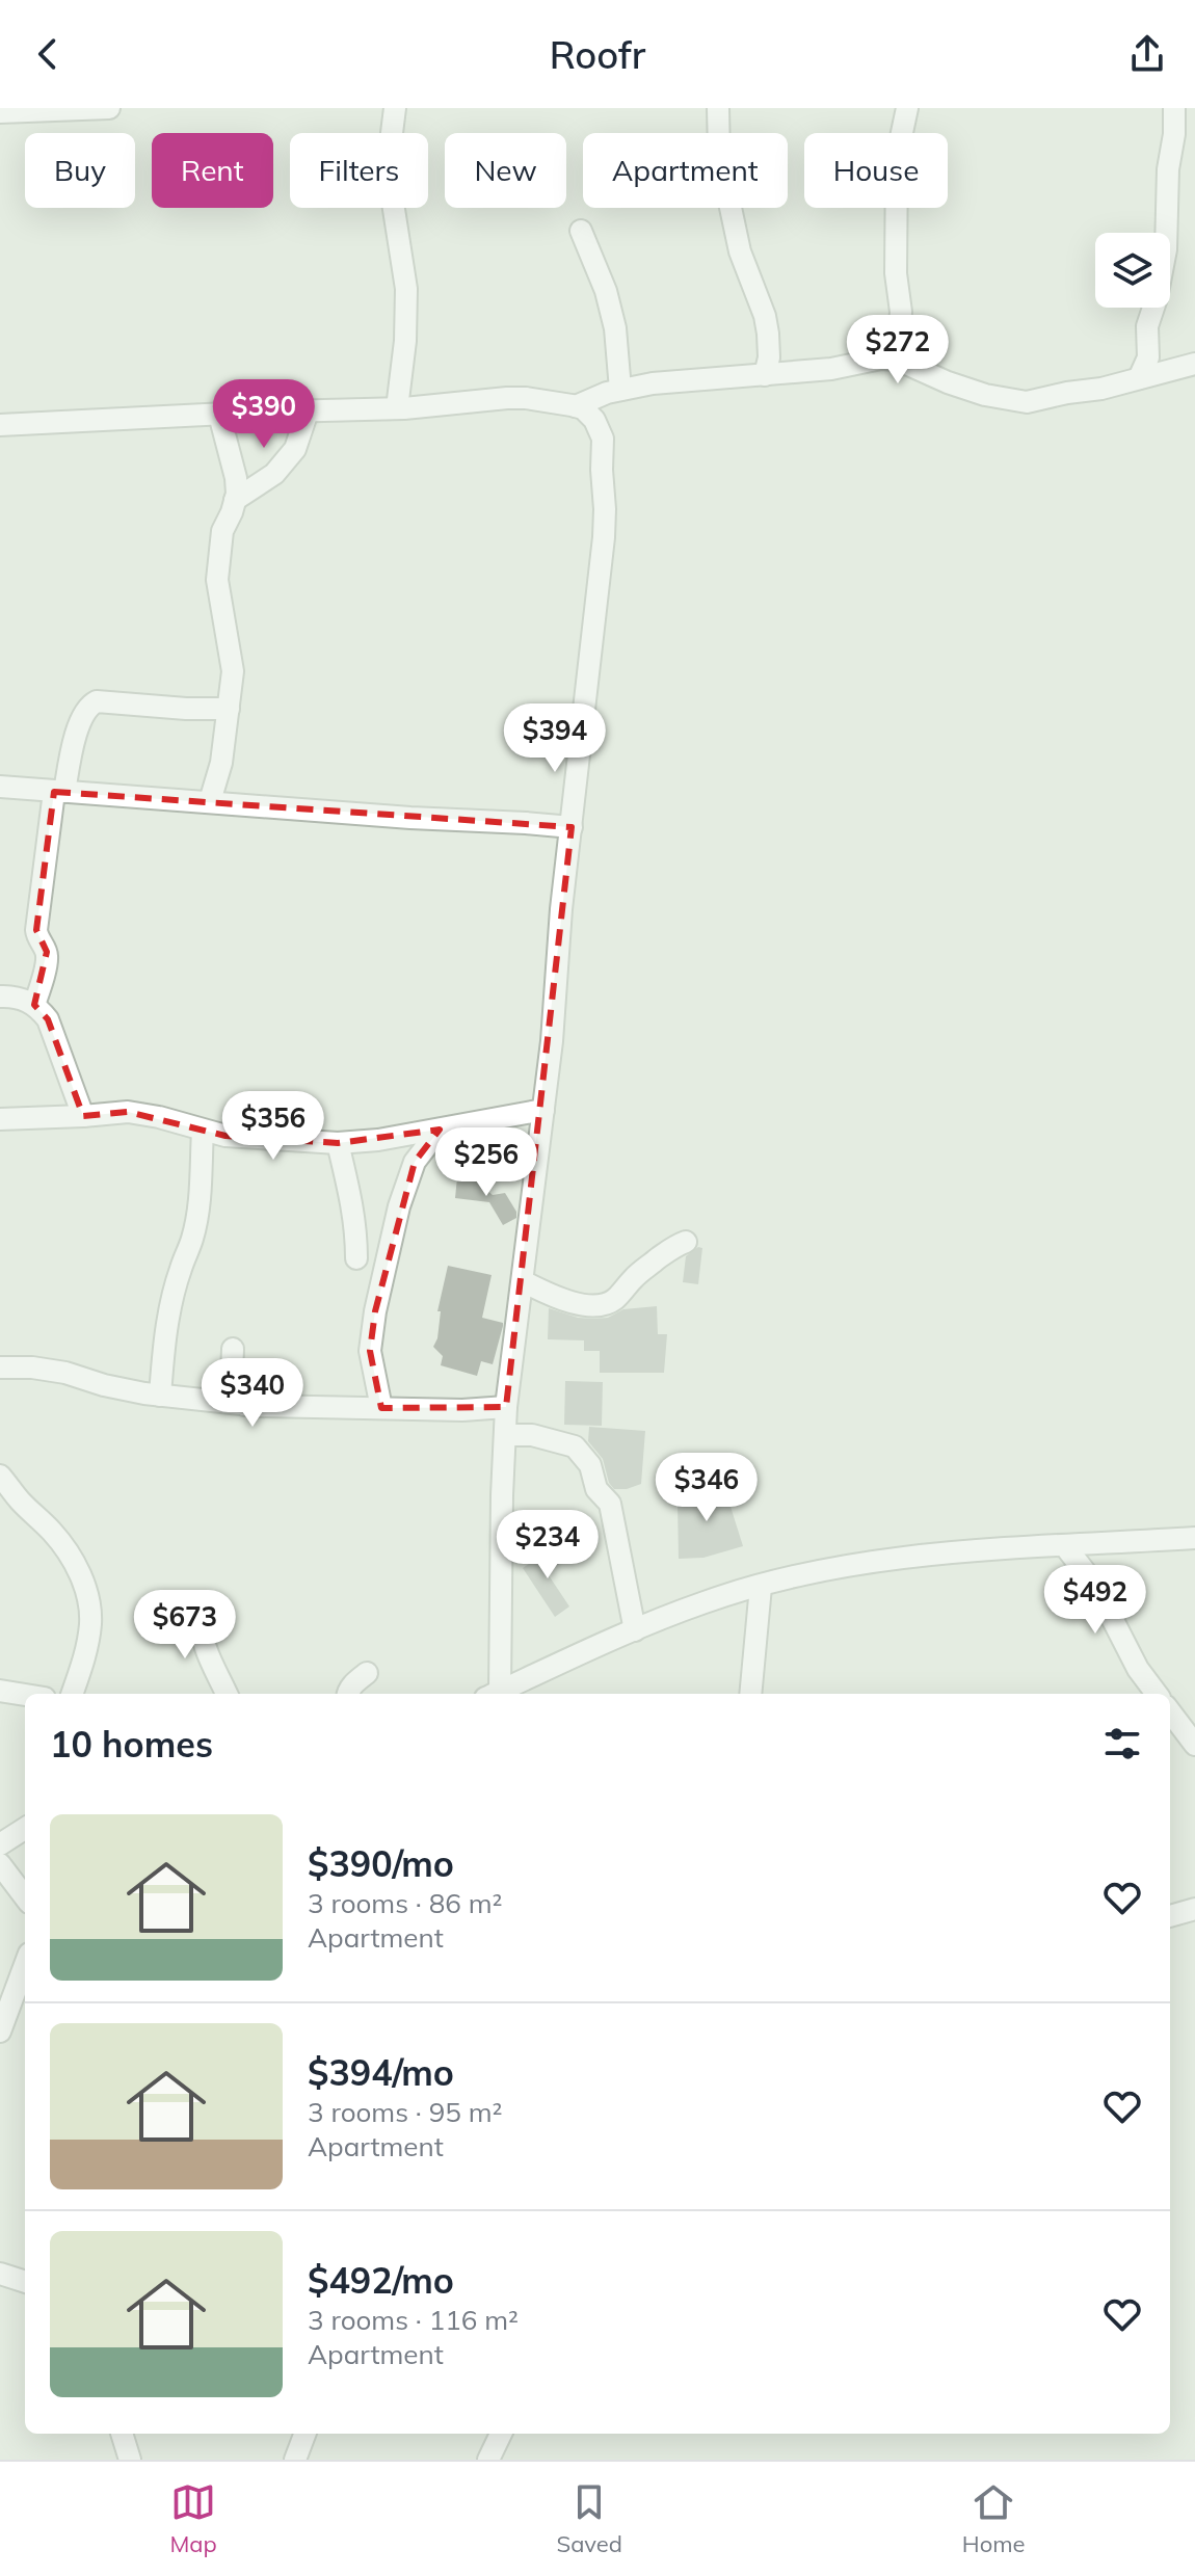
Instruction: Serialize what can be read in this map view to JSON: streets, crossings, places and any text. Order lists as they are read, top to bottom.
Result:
{
  "page": {
    "header": "Roofr",
    "chip": [
      "Buy",
      "Rent",
      "Filters",
      "New",
      "Apartment",
      "House"
    ],
    "price": [
      "$272",
      "$390",
      "$394",
      "$356",
      "$256",
      "$340",
      "$346",
      "$234",
      "$492",
      "$673"
    ],
    "heading": "10 homes",
    "list": [
      {
        "name": "$390/mo",
        "note": "3 rooms · 86 m² · Apartment"
      },
      {
        "name": "$394/mo",
        "note": "3 rooms · 95 m² · Apartment"
      },
      {
        "name": "$492/mo",
        "note": "3 rooms · 116 m² · Apartment"
      }
    ],
    "tabs": ["Map", "Saved", "Home"]
  }
}
